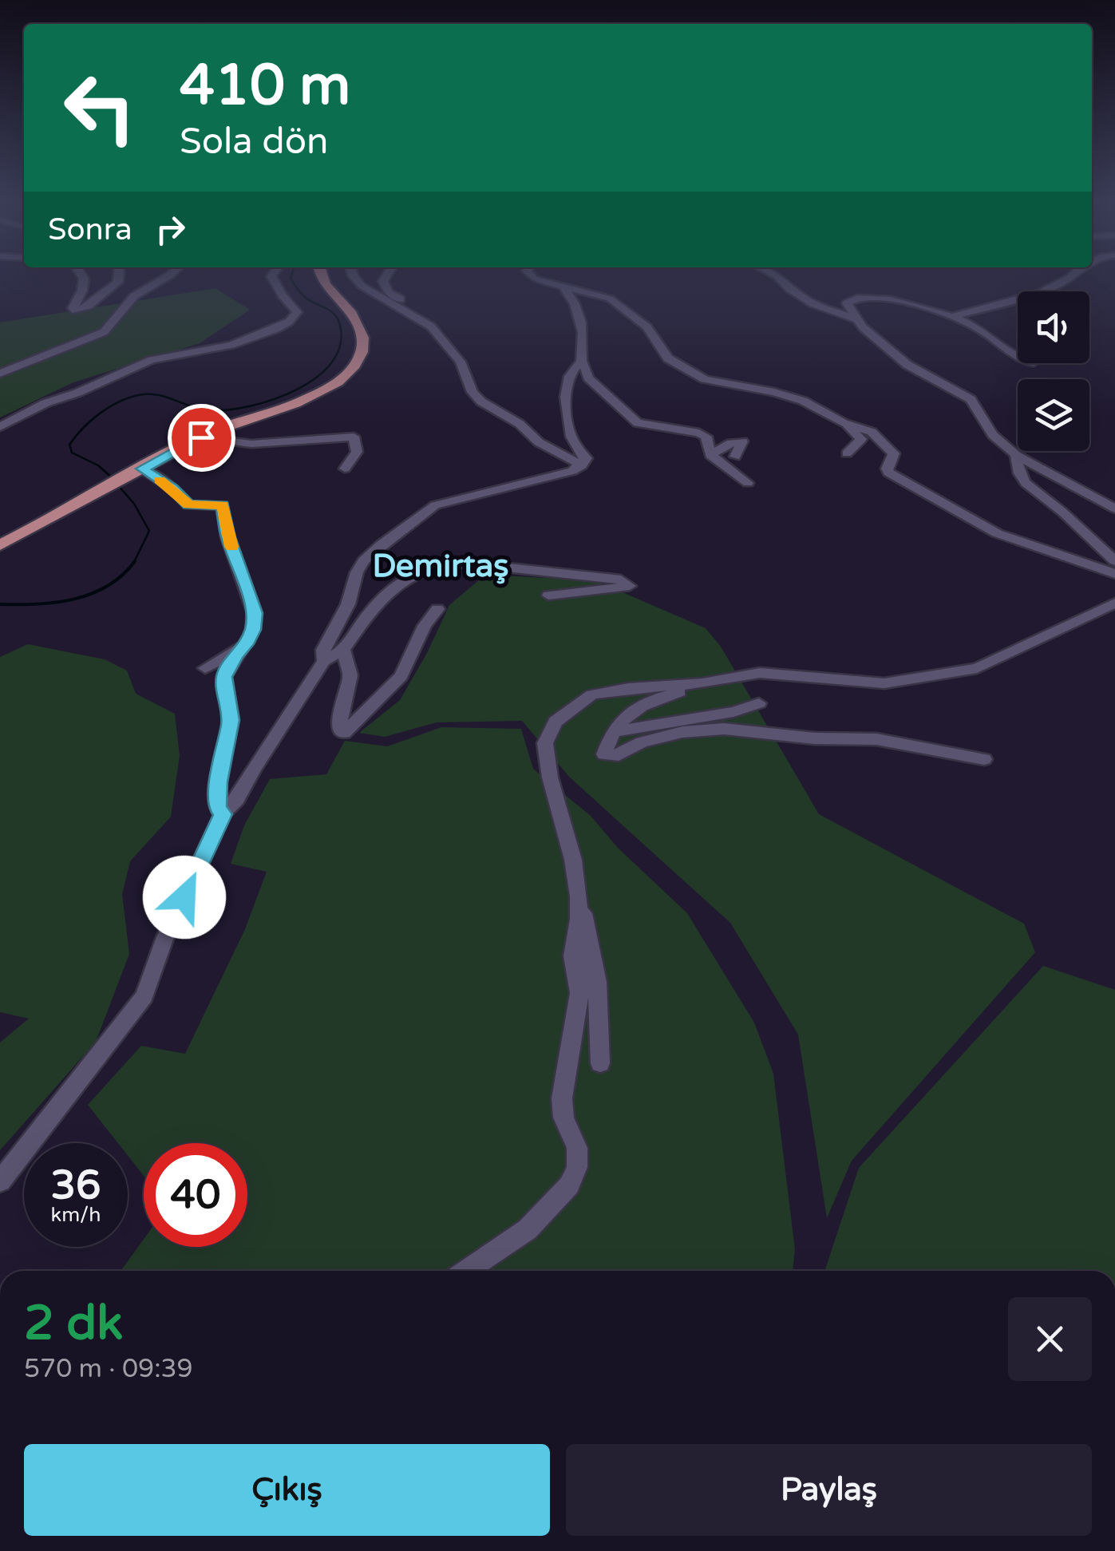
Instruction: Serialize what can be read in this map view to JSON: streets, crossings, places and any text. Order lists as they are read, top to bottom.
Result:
{
  "districts": ["Demirtaş"],
  "page": {
    "turn": ["410 m", "Sola dön"],
    "then": "Sonra",
    "speed": "36 km/h",
    "limit": "40",
    "heading": ["2 dk", "570 m · 09:39"],
    "buttons": ["Çıkış", "Paylaş"]
  }
}
